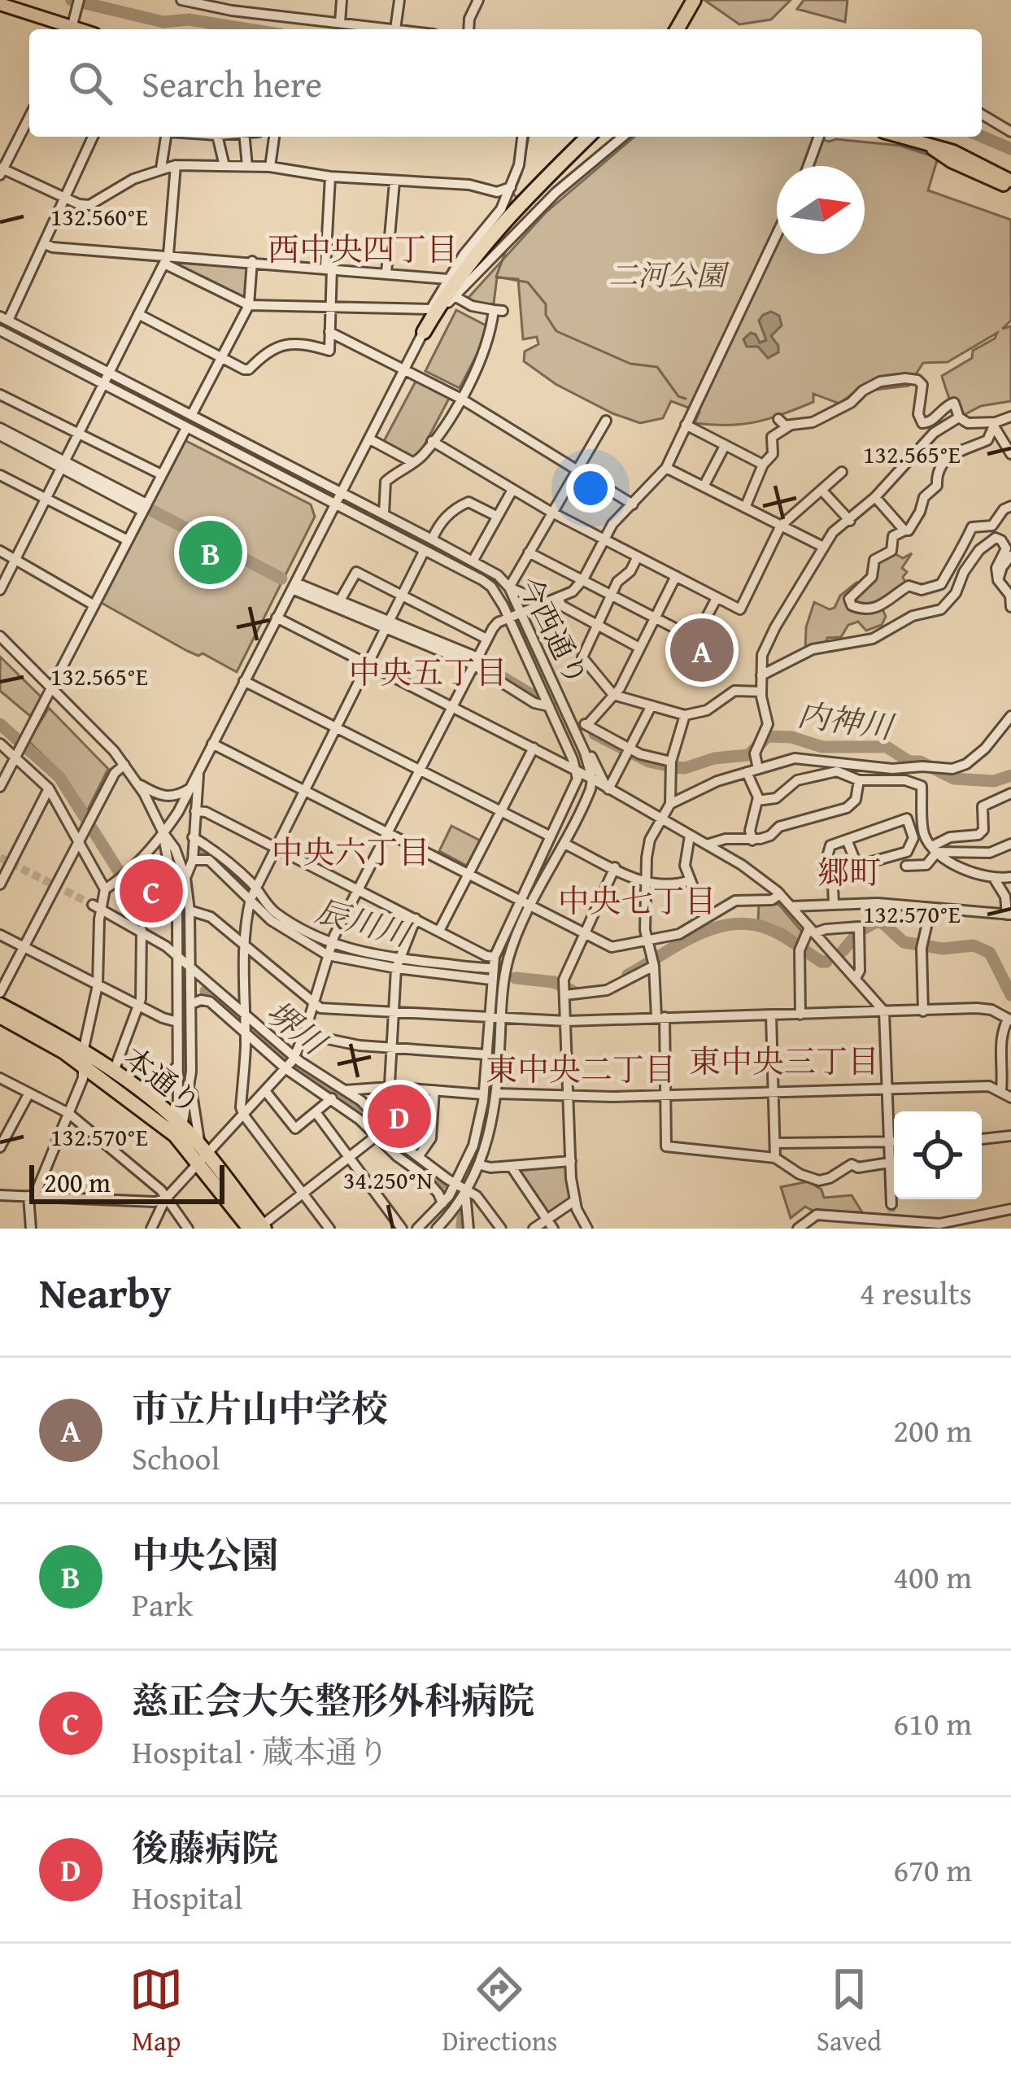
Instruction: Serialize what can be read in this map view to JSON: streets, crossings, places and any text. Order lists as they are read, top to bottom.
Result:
{
  "streets": {
    "highway": ["本通り"],
    "street": ["今西通り"]
  },
  "districts": [
    "西中央四丁目",
    "中央五丁目",
    "中央六丁目",
    "郷町",
    "中央七丁目",
    "東中央三丁目",
    "東中央二丁目"
  ],
  "water": ["内神川", "辰川川", "堺川"],
  "parks": ["二河公園"],
  "scale_bar": "200 m",
  "north": "right",
  "page": {
    "search": "Search here",
    "pins": [
      "B",
      "A",
      "C",
      "D"
    ],
    "scale": "200 m",
    "heading": ["Nearby", "4 results"],
    "list": [
      {
        "mark": "A",
        "name": "市立片山中学校",
        "note": "School",
        "value": "200 m"
      },
      {
        "mark": "B",
        "name": "中央公園",
        "note": "Park",
        "value": "400 m"
      },
      {
        "mark": "C",
        "name": "慈正会大矢整形外科病院",
        "note": "Hospital · 蔵本通り",
        "value": "610 m"
      },
      {
        "mark": "D",
        "name": "後藤病院",
        "note": "Hospital",
        "value": "670 m"
      }
    ],
    "nav": ["Map", "Directions", "Saved"]
  },
  "coordinates": [
    "132.560°E",
    "132.565°E",
    "132.570°E",
    "34.250°N"
  ]
}
